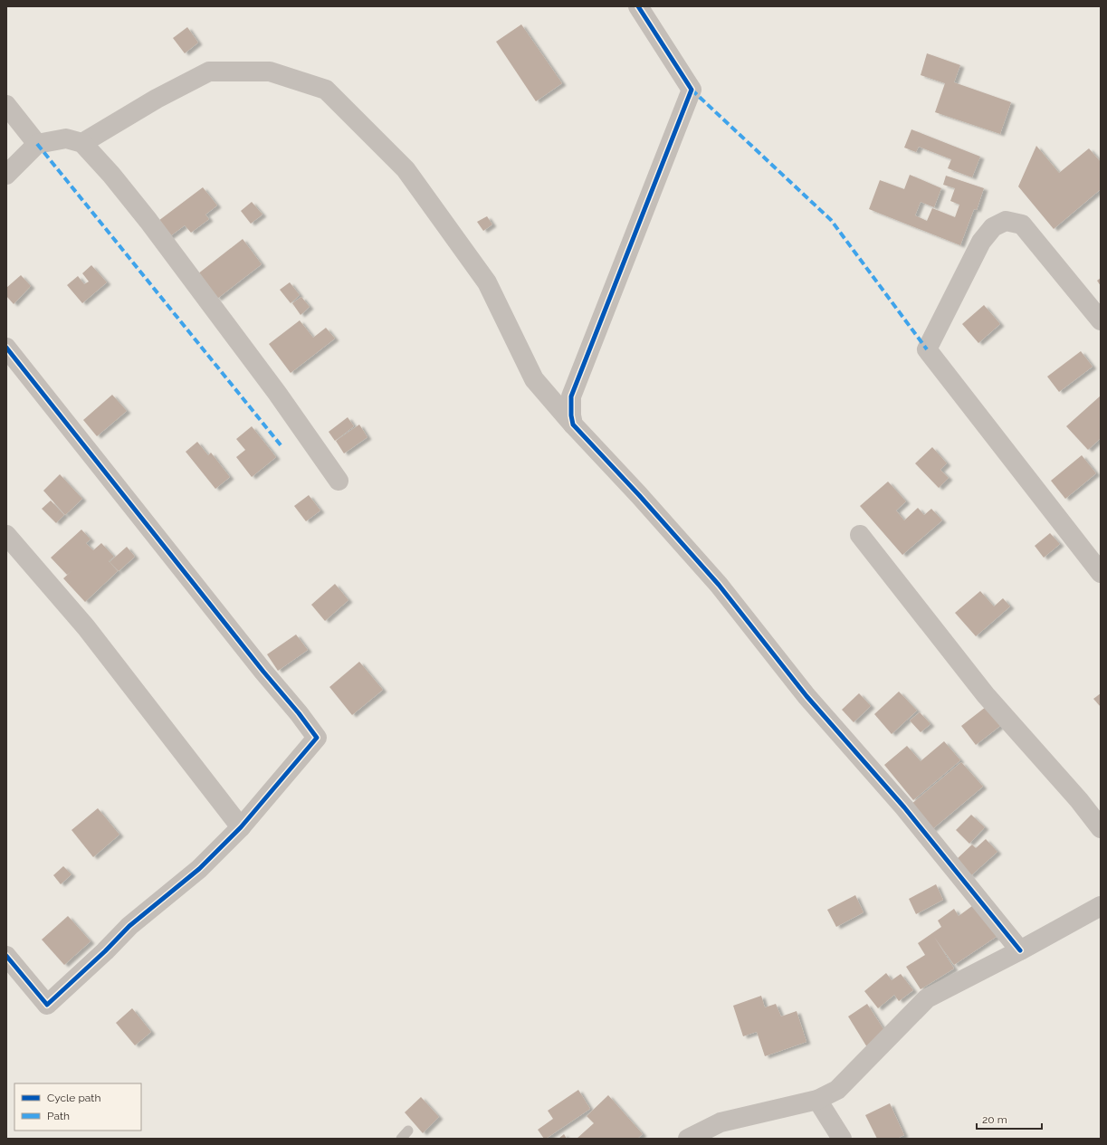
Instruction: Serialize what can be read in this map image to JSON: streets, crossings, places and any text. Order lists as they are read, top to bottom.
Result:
{
  "legend": ["Cycle path", "Path"],
  "scale_bar": "20 m"
}
